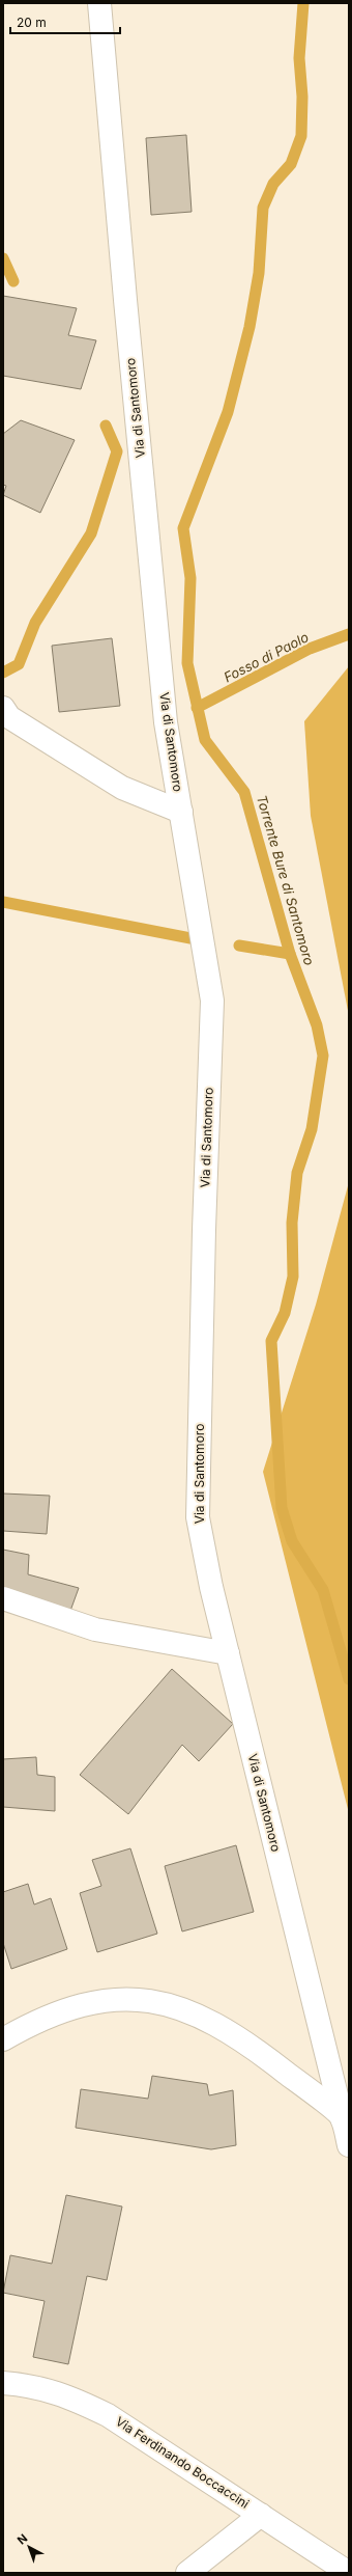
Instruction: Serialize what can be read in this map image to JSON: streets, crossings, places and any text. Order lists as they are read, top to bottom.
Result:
{
  "streets": {
    "street": ["Via di Santomoro", "Via Ferdinando Boccaccini"]
  },
  "water": ["Fosso di Paolo", "Torrente Bure di Santomoro"],
  "scale_bar": "20 m",
  "north": "top left"
}
